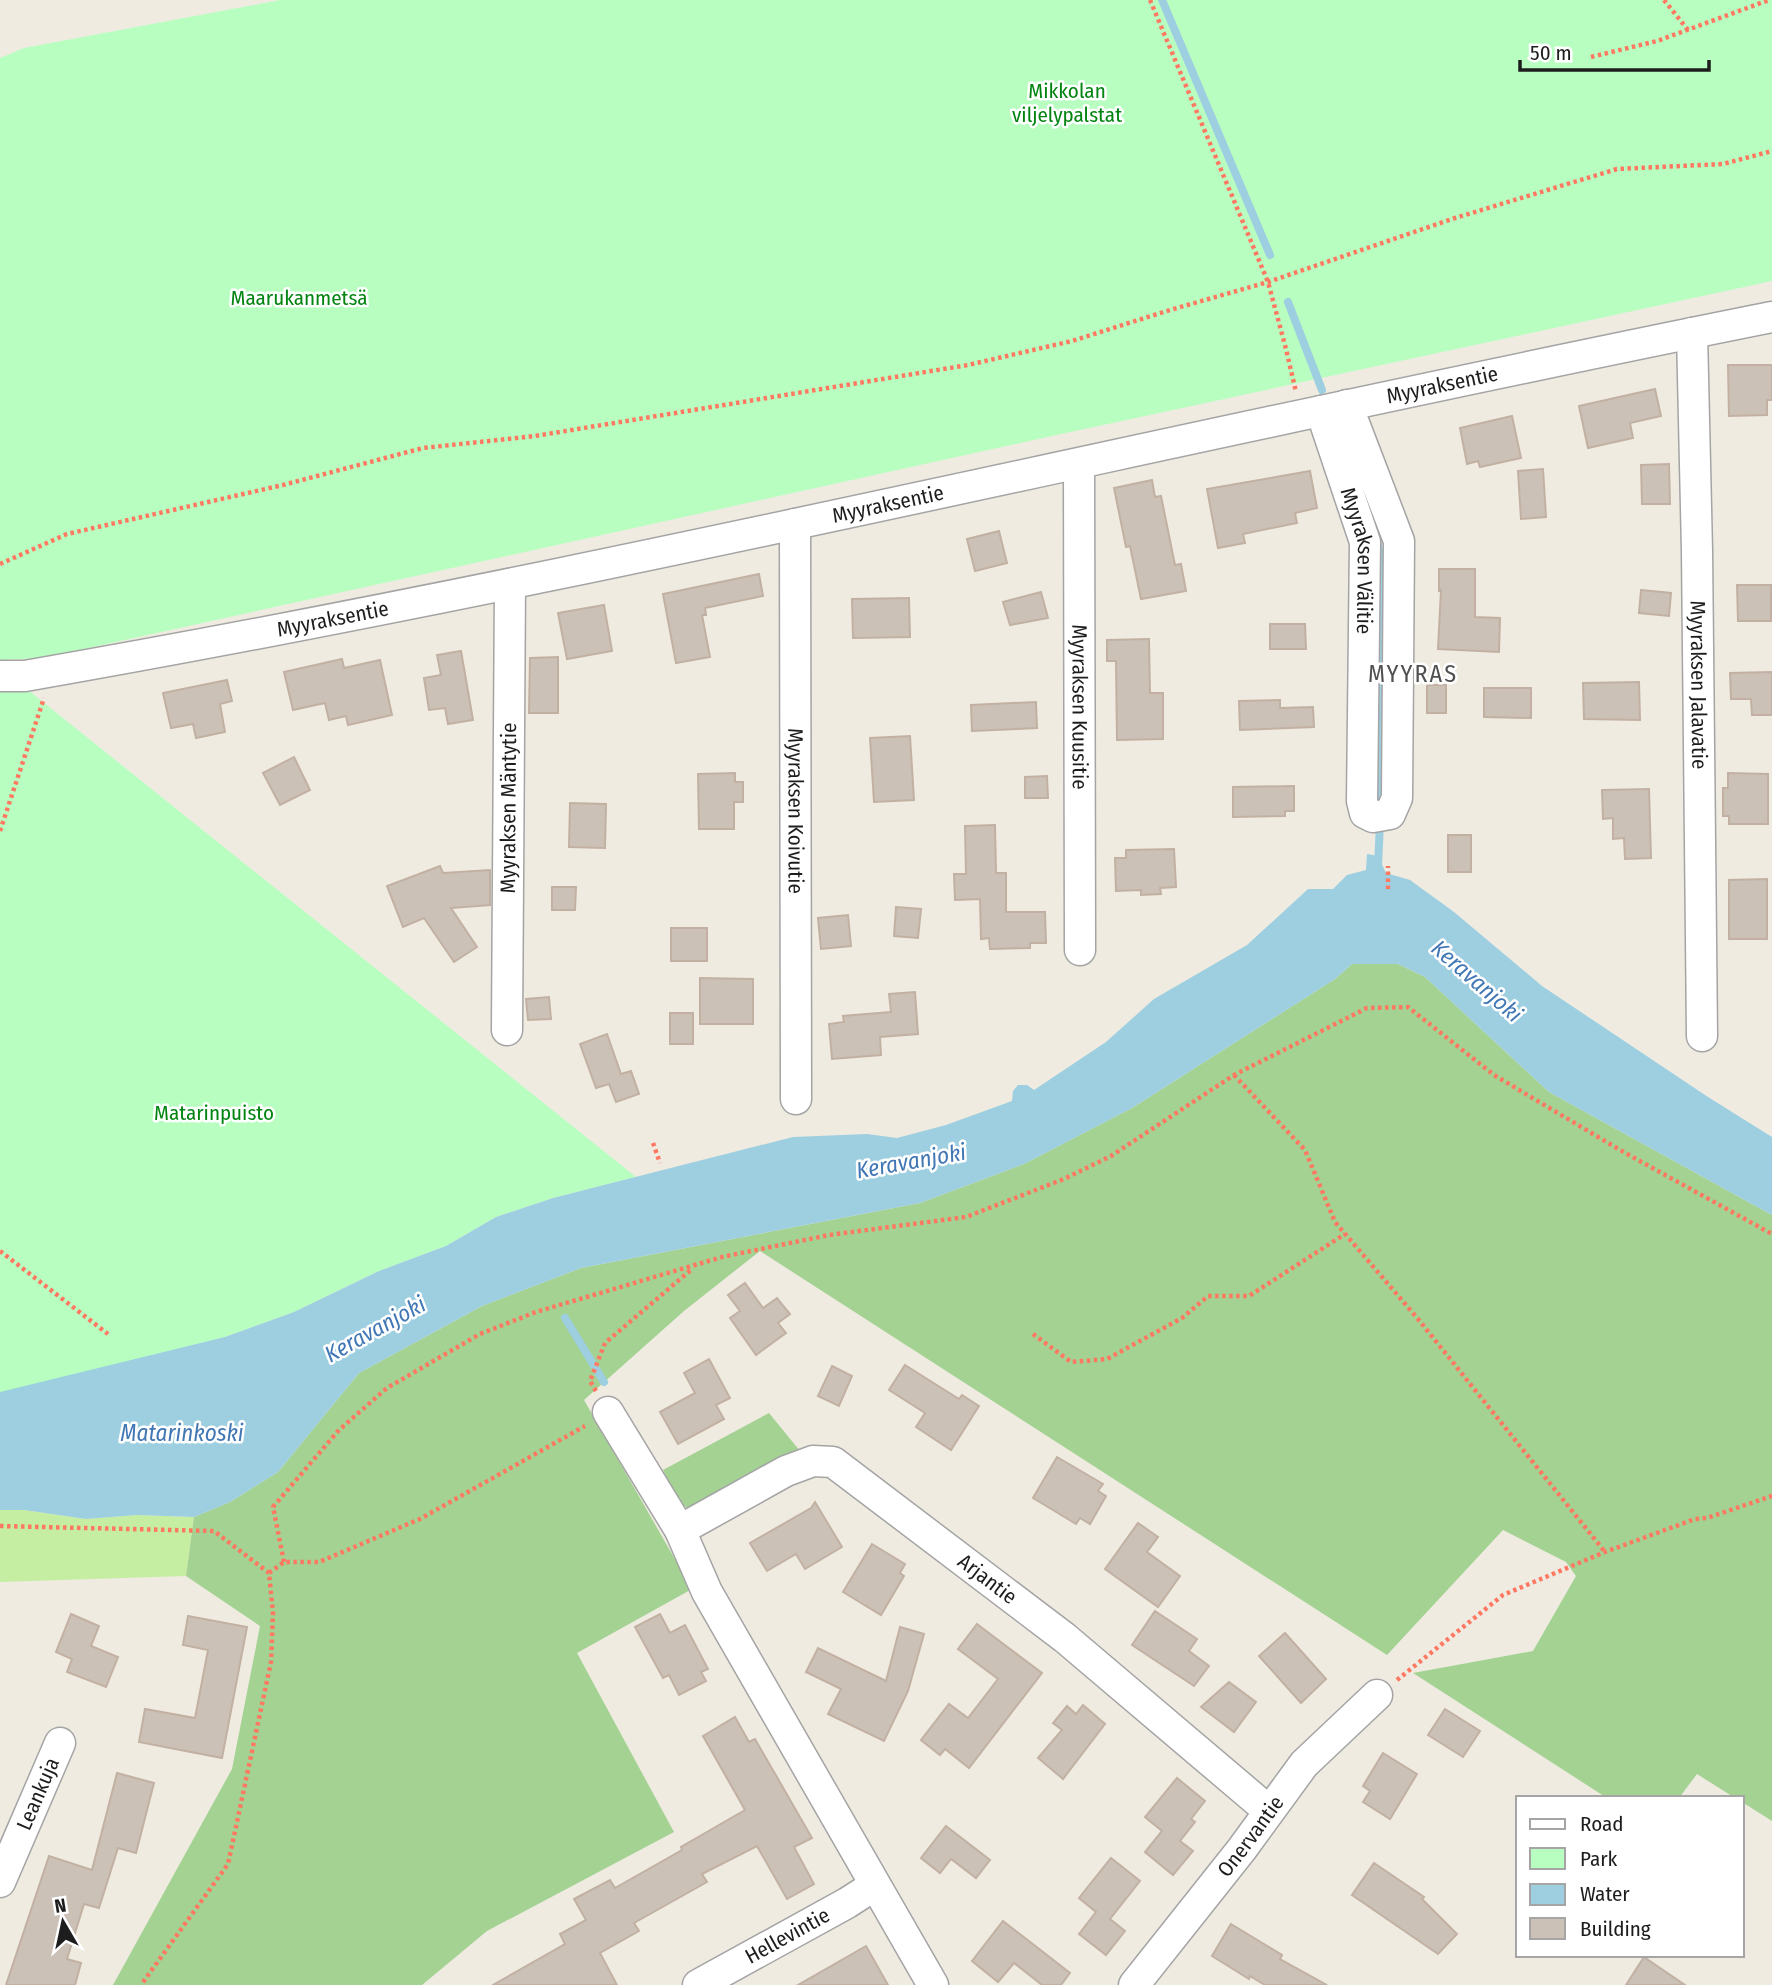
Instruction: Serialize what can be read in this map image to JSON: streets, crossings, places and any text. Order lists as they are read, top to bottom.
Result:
{
  "streets": {
    "street": [
      "Myyraksentie",
      "Myyraksen Välitie",
      "Myyraksen Jalavatie",
      "Myyraksen Kuusitie",
      "Myyraksen Mäntytie",
      "Myyraksen Koivutie",
      "Arjantie",
      "Leankuja",
      "Onervantie",
      "Hellevintie"
    ]
  },
  "crossings": [
    ["Myyraksentie", "Myyraksen Välitie"],
    ["Myyraksentie", "Myyraksen Jalavatie"],
    ["Myyraksentie", "Myyraksen Kuusitie"],
    ["Myyraksentie", "Myyraksen Mäntytie"],
    ["Myyraksentie", "Myyraksen Koivutie"],
    ["Arjantie", "Onervantie"]
  ],
  "districts": ["MYYRAS"],
  "water": ["Keravanjoki", "Matarinkoski"],
  "parks": ["Mikkolan viljelypalstat", "Maarukanmetsä", "Matarinpuisto"],
  "legend": [
    "Road",
    "Park",
    "Water",
    "Building"
  ],
  "scale_bar": "50 m",
  "north": "top"
}
